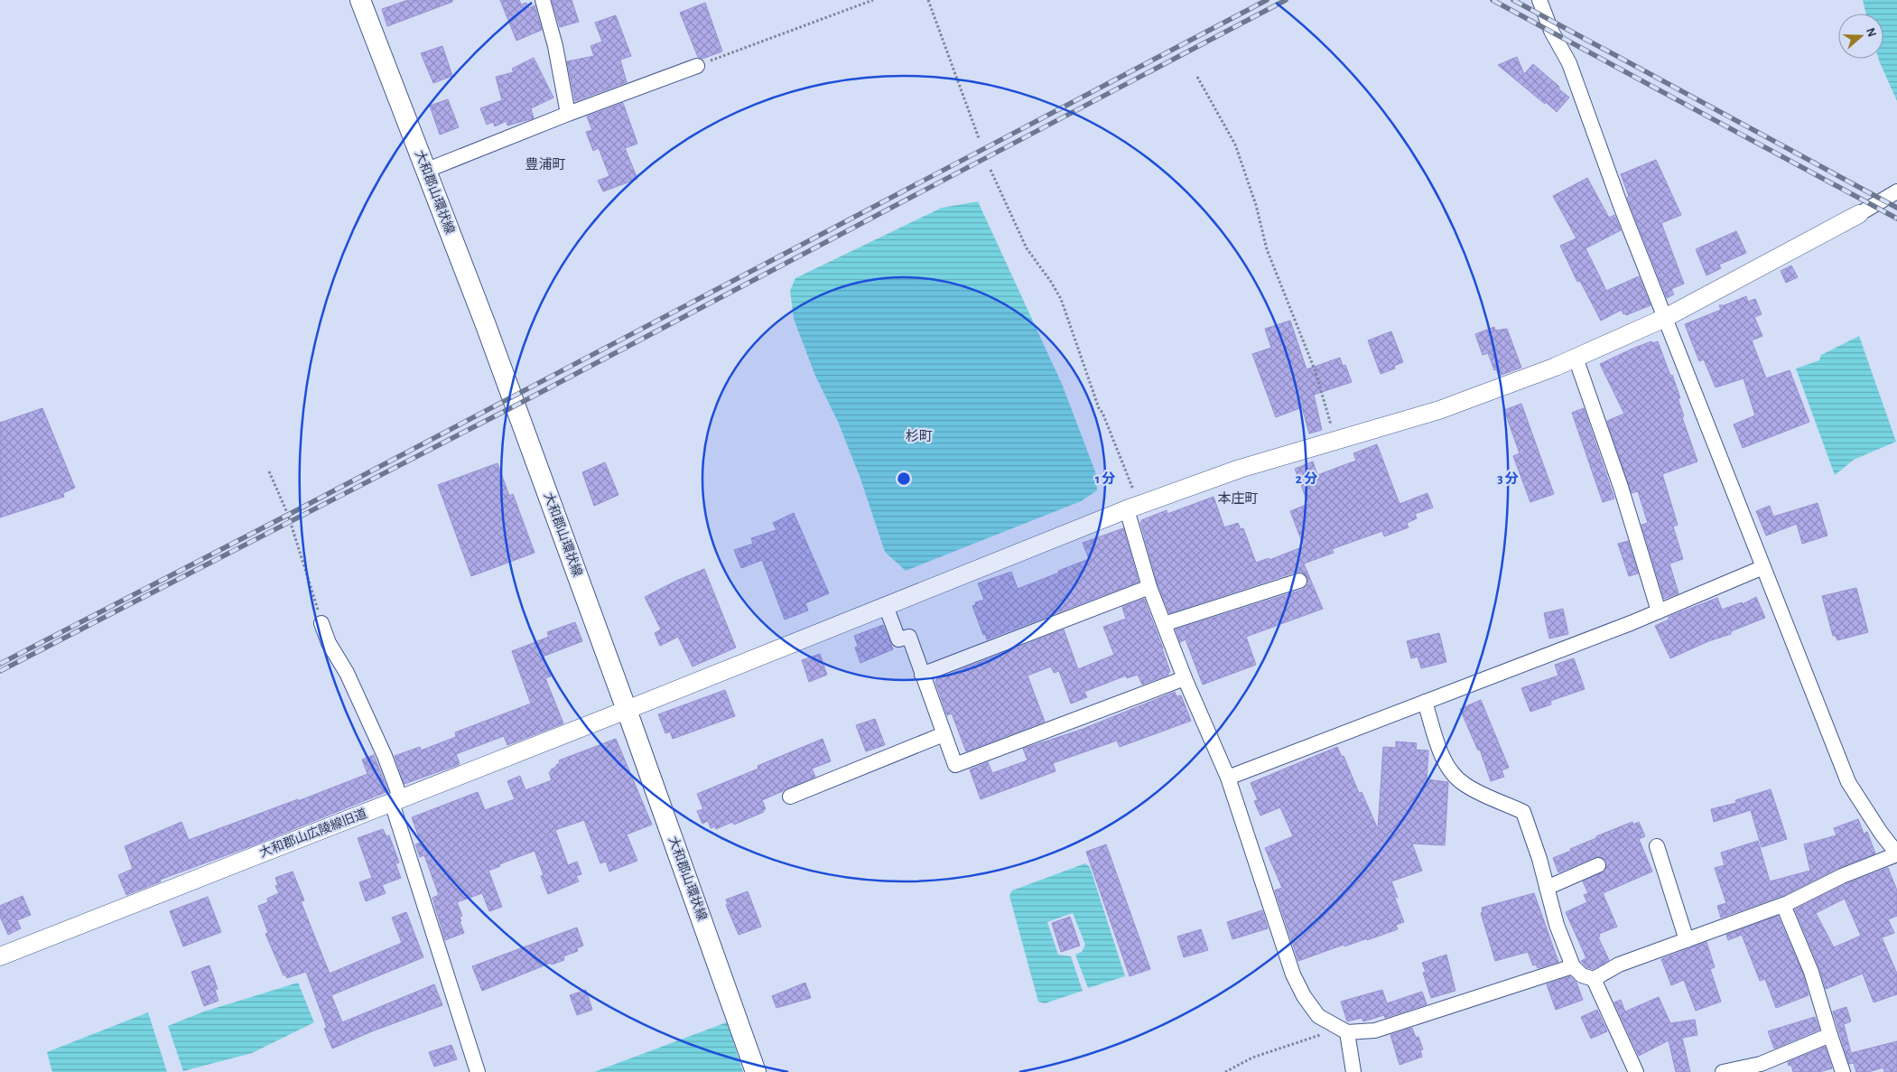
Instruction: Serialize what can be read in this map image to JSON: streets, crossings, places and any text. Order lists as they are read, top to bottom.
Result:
{
  "streets": {
    "main road": ["大和郡山環状線"],
    "street": ["大和郡山広陵線旧道"]
  },
  "crossings": [
    ["大和郡山環状線", "大和郡山広陵線旧道"]
  ],
  "districts": ["豊浦町", "杉町", "本庄町"],
  "north": "right",
  "rings": ["1 分", "2 分", "3 分"]
}
